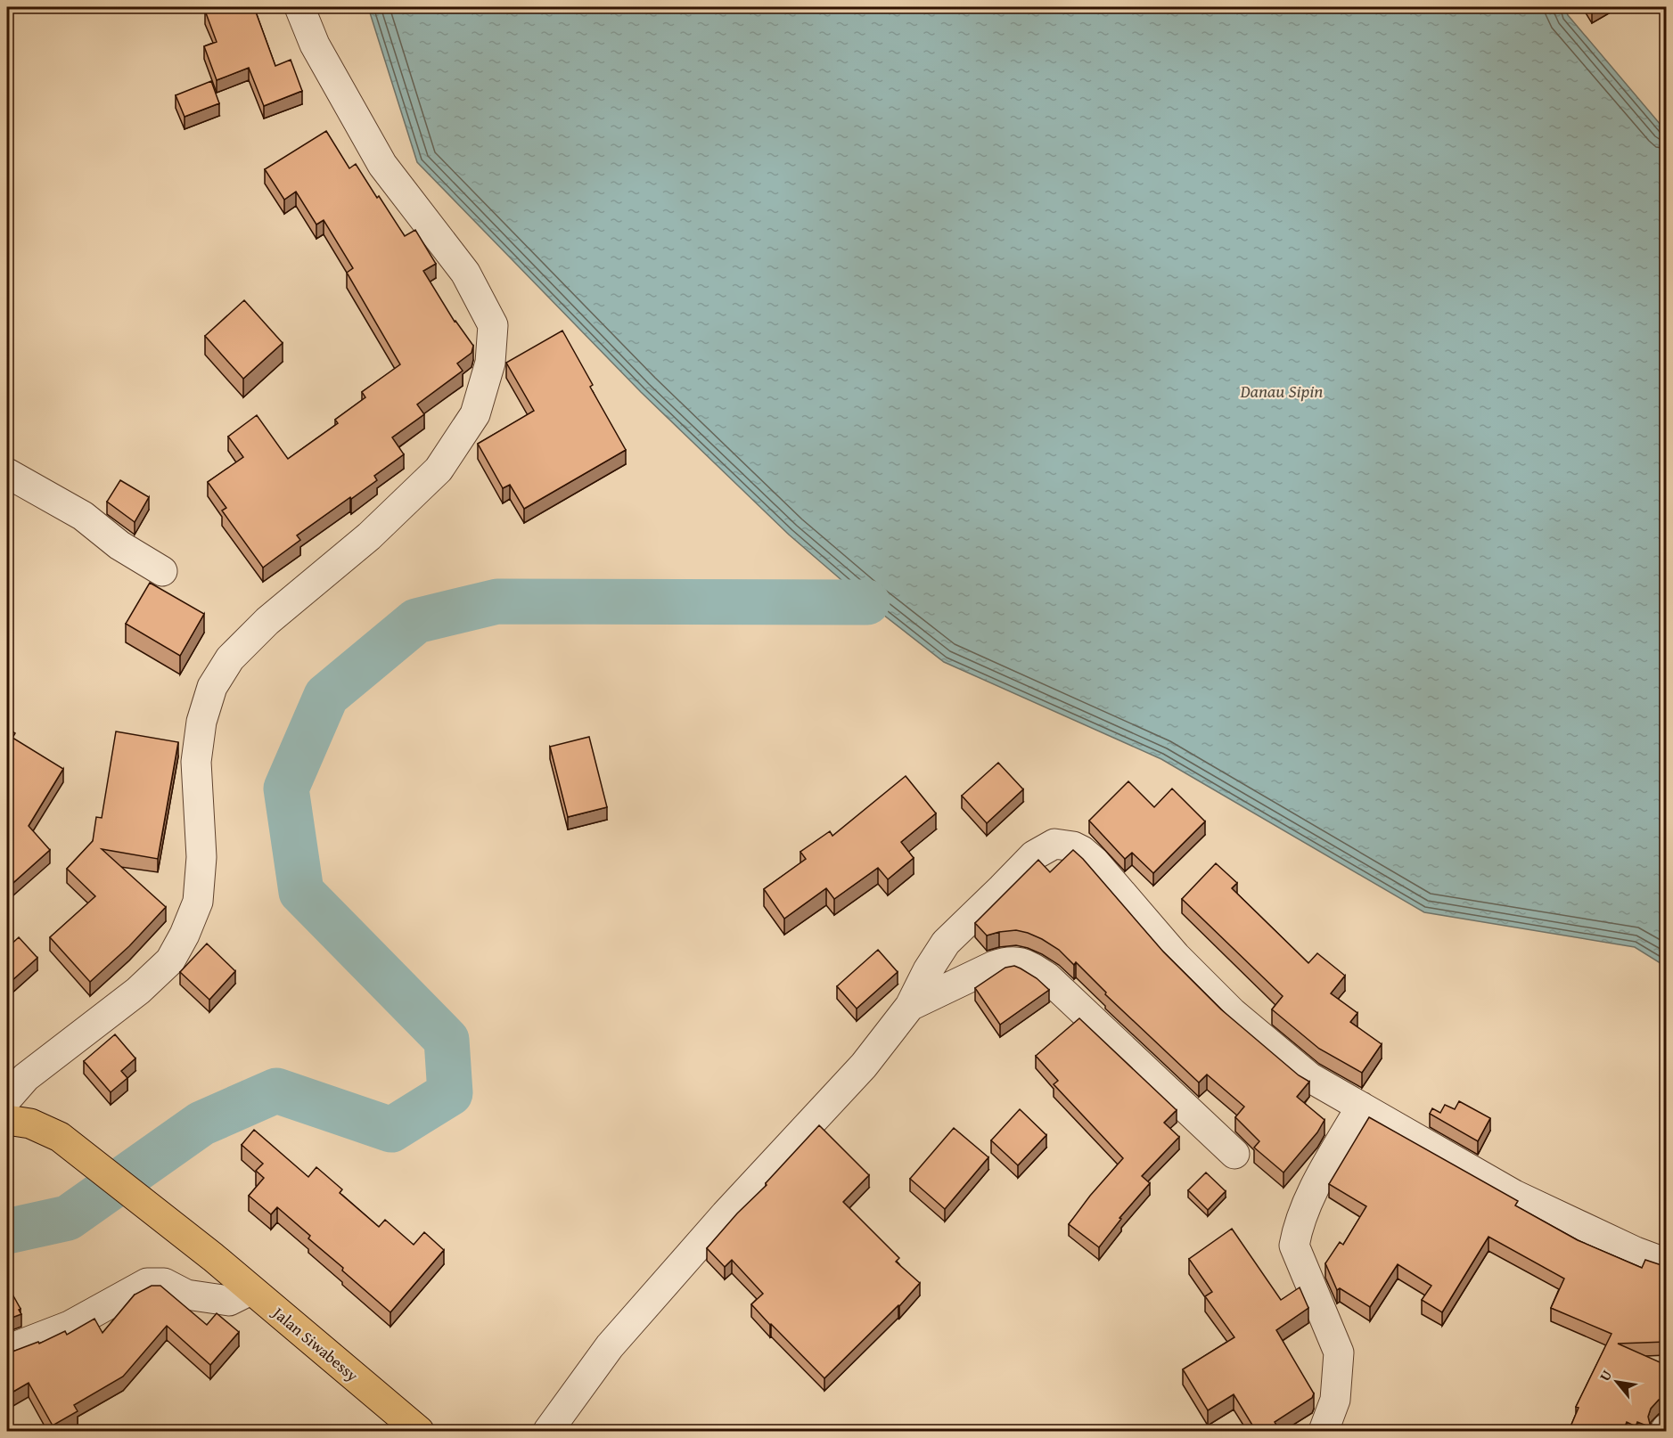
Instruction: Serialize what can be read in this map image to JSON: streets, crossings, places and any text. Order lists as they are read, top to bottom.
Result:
{
  "streets": {
    "main road": ["Jalan Siwabessy"]
  },
  "water": ["Danau Sipin"],
  "north": "top left"
}
